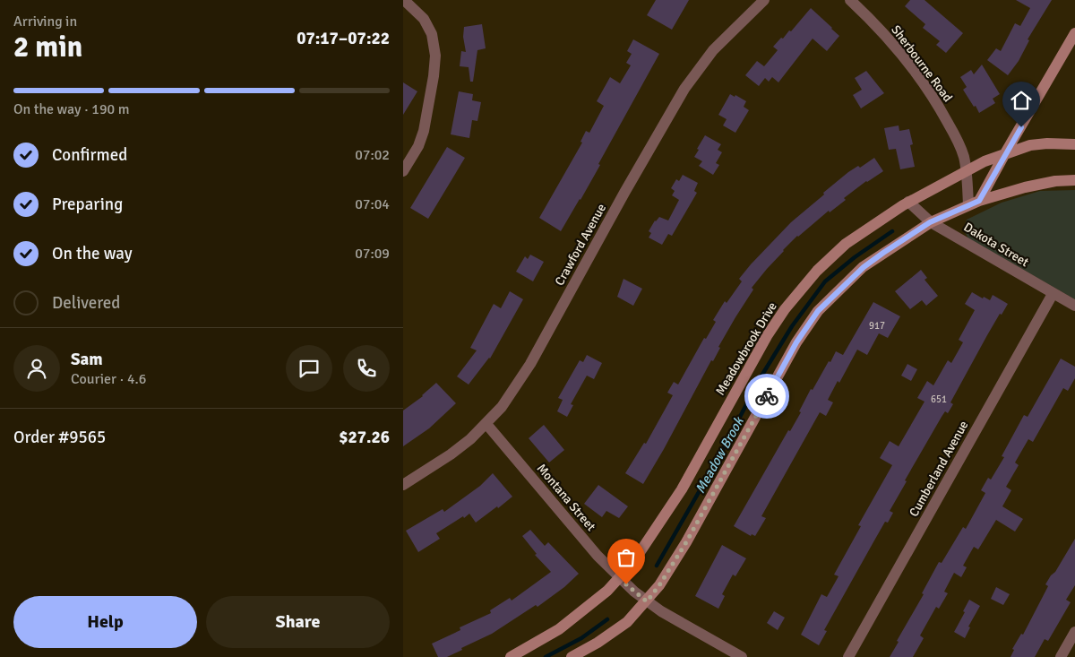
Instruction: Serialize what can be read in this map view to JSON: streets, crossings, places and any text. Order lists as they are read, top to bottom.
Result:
{
  "streets": {
    "street": [
      "Sherbourne Road",
      "Crawford Avenue",
      "Dakota Street",
      "Meadowbrook Drive",
      "Cumberland Avenue",
      "Montana Street"
    ]
  },
  "crossings": [
    ["Sherbourne Road", "Meadowbrook Drive"],
    ["Crawford Avenue", "Montana Street"],
    ["Dakota Street", "Meadowbrook Drive"],
    ["Dakota Street", "Cumberland Avenue"],
    ["Meadowbrook Drive", "Montana Street"]
  ],
  "water": ["Meadow Brook"],
  "house_numbers": ["917", "651"],
  "page": {
    "heading": ["2 min", "Arriving in", "07:17–07:22"],
    "panel": [
      "Sam",
      "Courier · 4.6",
      "Order #9565",
      "$27.26"
    ],
    "bar": "On the way · 190 m",
    "list": [
      ["Confirmed", "07:02"],
      ["Preparing", "07:04"],
      ["On the way", "07:09"],
      "Delivered"
    ],
    "buttons": ["Help", "Share"]
  }
}
